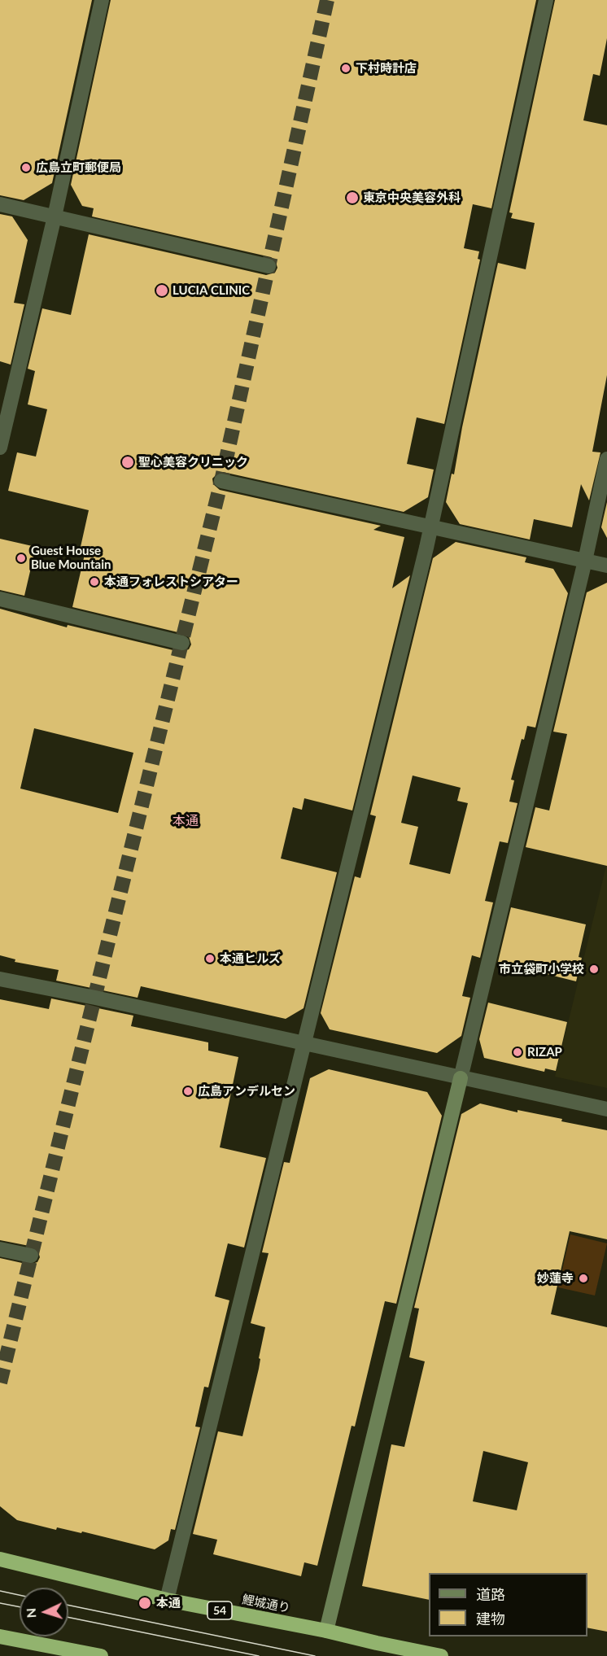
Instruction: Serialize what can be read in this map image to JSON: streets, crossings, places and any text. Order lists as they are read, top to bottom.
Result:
{
  "streets": {
    "highway": ["鯉城通り", "54"]
  },
  "districts": ["本通"],
  "places": [
    "下村時計店",
    "広島立町郵便局",
    "東京中央美容外科",
    "LUCIA CLINIC",
    "聖心美容クリニック",
    "Guest House Blue Mountain",
    "本通フォレストシアター",
    "本通ヒルズ",
    "市立袋町小学校",
    "RIZAP",
    "広島アンデルセン",
    "妙蓮寺",
    "本通"
  ],
  "legend": ["道路", "建物"],
  "north": "left"
}
